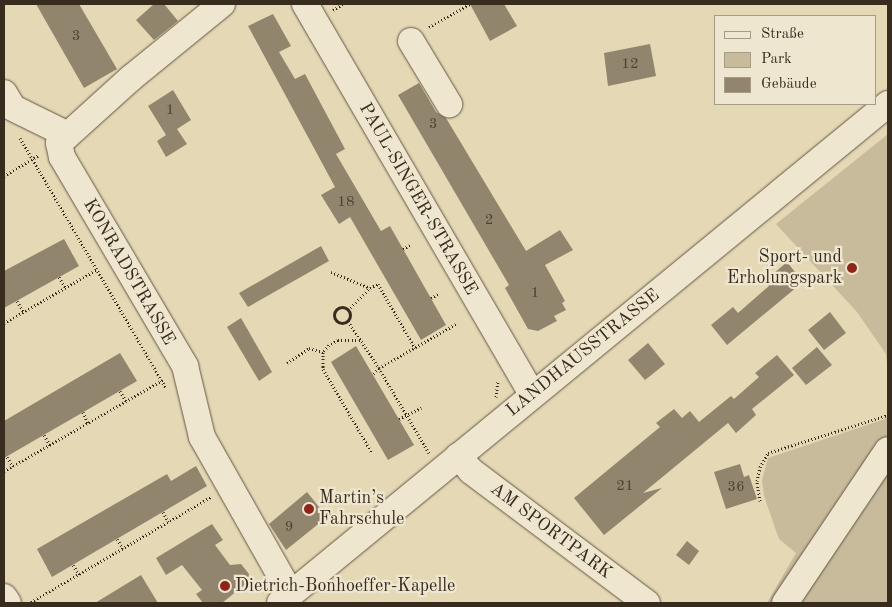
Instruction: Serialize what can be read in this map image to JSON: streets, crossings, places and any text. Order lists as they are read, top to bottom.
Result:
{
  "streets": {
    "street": [
      "PAUL-SINGER-STRASSE",
      "KONRADSTRASSE",
      "LANDHAUSSTRASSE",
      "AM SPORTPARK"
    ]
  },
  "crossings": [
    ["PAUL-SINGER-STRASSE", "LANDHAUSSTRASSE"],
    ["KONRADSTRASSE", "LANDHAUSSTRASSE"],
    ["LANDHAUSSTRASSE", "AM SPORTPARK"]
  ],
  "places": ["Sport- und Erholungspark", "Martin’s Fahrschule", "Dietrich-Bonhoeffer-Kapelle"],
  "house_numbers": [
    "3",
    "12",
    "1",
    "3",
    "18",
    "2",
    "1",
    "21",
    "36",
    "9"
  ],
  "legend": ["Straße", "Park", "Gebäude"]
}
